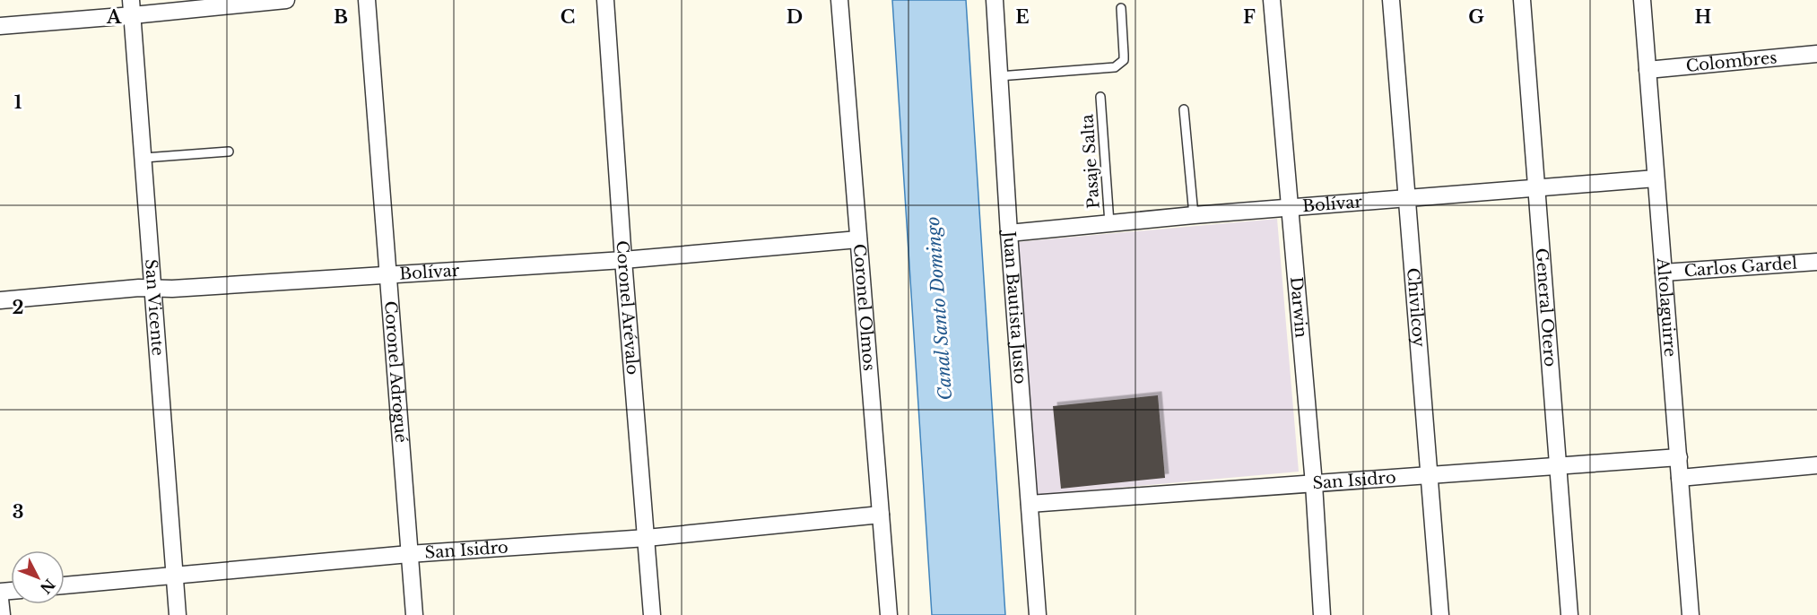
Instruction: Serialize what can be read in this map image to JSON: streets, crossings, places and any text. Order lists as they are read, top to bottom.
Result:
{
  "streets": {
    "street": [
      "Colombres",
      "Bolívar",
      "Carlos Gardel",
      "San Vicente",
      "Coronel Arévalo",
      "Coronel Olmos",
      "Juan Bautista Justo",
      "Darwin",
      "Chivilcoy",
      "General Otero",
      "Altolaguirre",
      "Coronel Adrogué",
      "San Isidro"
    ],
    "lane": ["Pasaje Salta"]
  },
  "crossings": [
    ["Colombres", "Altolaguirre"],
    ["Pasaje Salta", "Bolívar"],
    ["Bolívar", "San Vicente"],
    ["Bolívar", "Coronel Arévalo"],
    ["Bolívar", "Coronel Olmos"],
    ["Bolívar", "Juan Bautista Justo"],
    ["Bolívar", "Darwin"],
    ["Bolívar", "Chivilcoy"],
    ["Bolívar", "General Otero"],
    ["Bolívar", "Altolaguirre"],
    ["Bolívar", "Coronel Adrogué"],
    ["Carlos Gardel", "Altolaguirre"],
    ["San Vicente", "San Isidro"],
    ["Coronel Arévalo", "San Isidro"],
    ["Coronel Olmos", "San Isidro"],
    ["Juan Bautista Justo", "San Isidro"],
    ["Darwin", "San Isidro"],
    ["Chivilcoy", "San Isidro"],
    ["General Otero", "San Isidro"],
    ["Altolaguirre", "San Isidro"],
    ["Coronel Adrogué", "San Isidro"]
  ],
  "water": ["Canal Santo Domingo"],
  "north": "bottom right",
  "grid": {
    "columns": [
      "A",
      "B",
      "C",
      "D",
      "E",
      "F",
      "G",
      "H"
    ],
    "rows": ["1", "2", "3"]
  }
}
